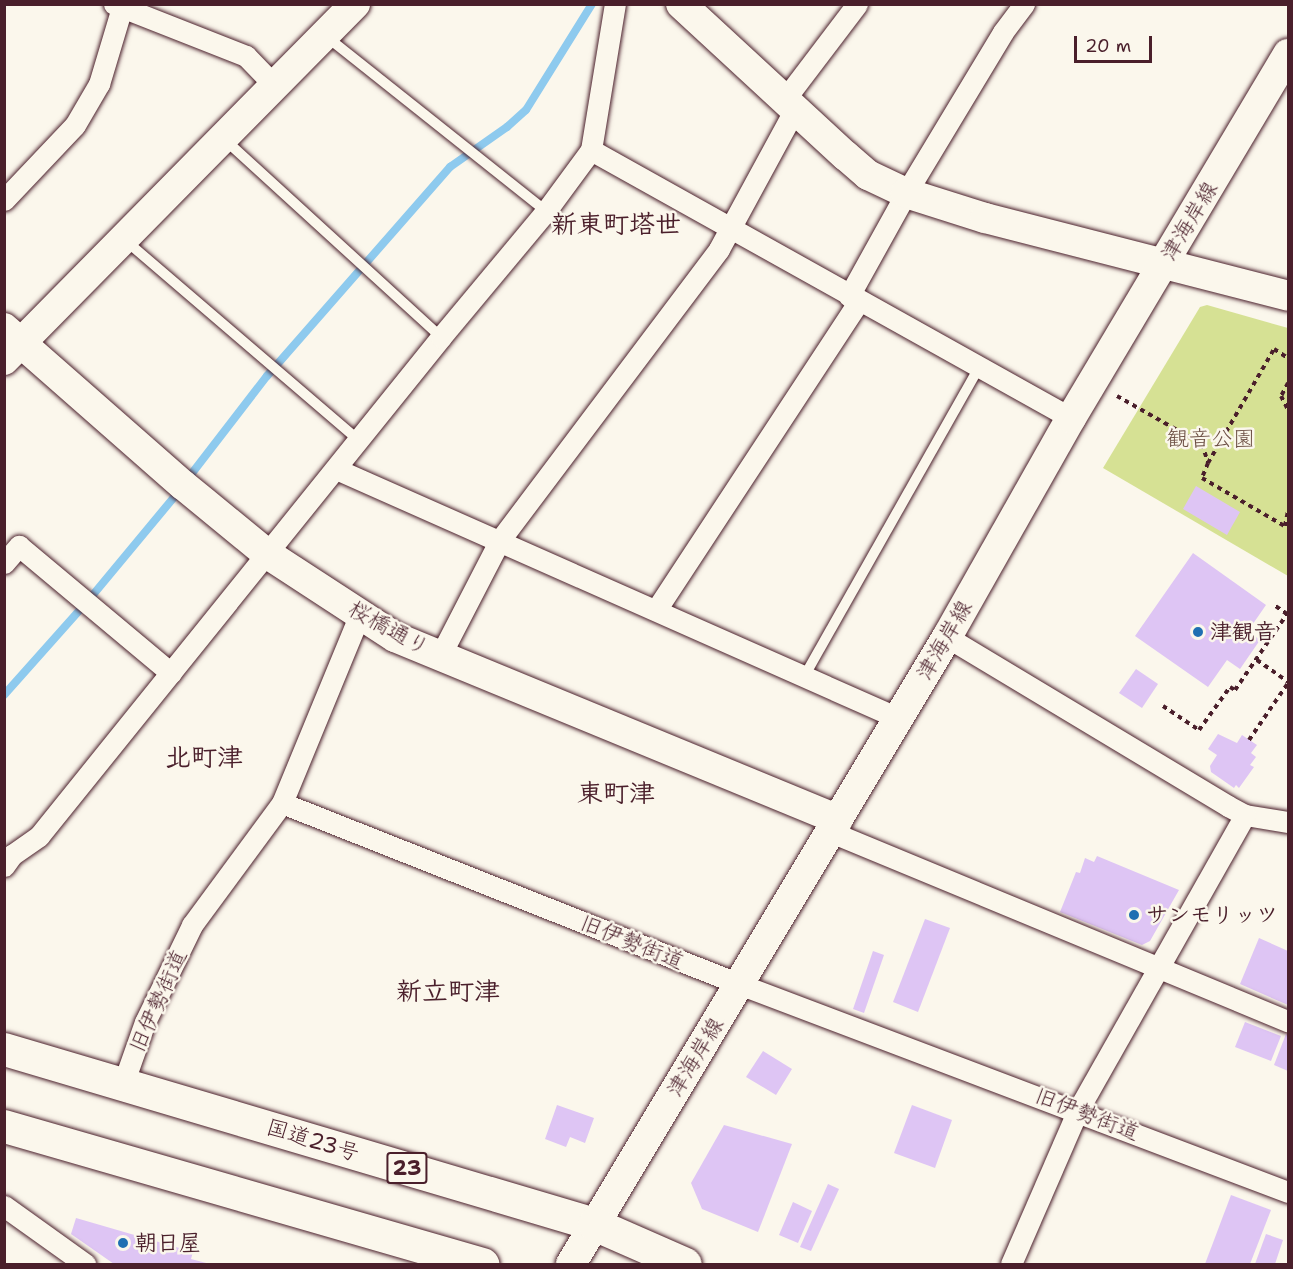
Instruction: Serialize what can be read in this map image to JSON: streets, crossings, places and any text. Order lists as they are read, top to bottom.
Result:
{
  "streets": {
    "highway": ["国道23号", "23"],
    "street": ["津海岸線", "桜橋通り", "旧伊勢街道"]
  },
  "crossings": [
    ["津海岸線", "桜橋通り"],
    ["津海岸線", "旧伊勢街道"],
    ["津海岸線", "国道23号"],
    ["旧伊勢街道", "国道23号"]
  ],
  "districts": [
    "新東町塔世",
    "北町津",
    "東町津",
    "新立町津"
  ],
  "parks": ["観音公園"],
  "places": ["津観音", "サンモリッツ", "朝日屋"],
  "scale_bar": "20 m"
}
